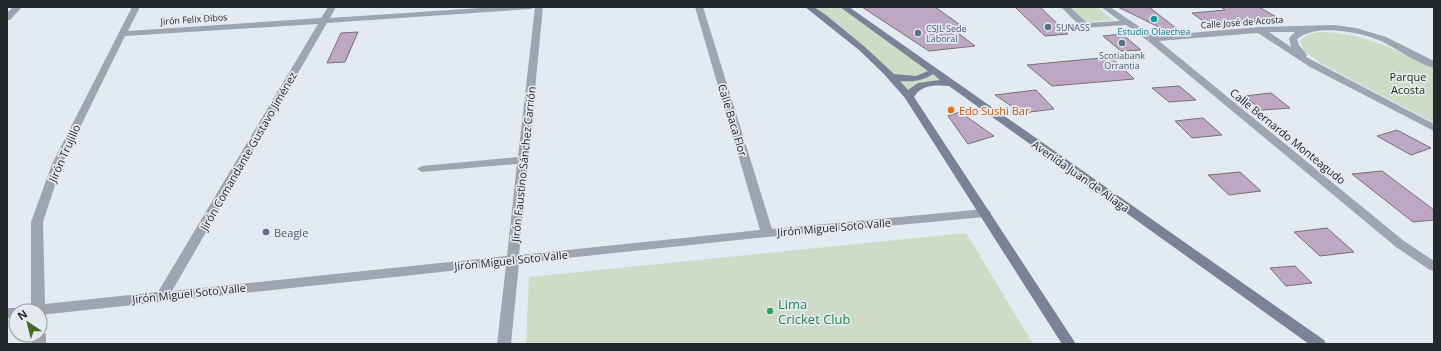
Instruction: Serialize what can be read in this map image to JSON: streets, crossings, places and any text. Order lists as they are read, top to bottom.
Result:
{
  "streets": {
    "main road": ["Avenida Juan de Aliaga"],
    "street": [
      "Jirón Felix Dibos",
      "Calle José de Acosta",
      "Calle Baca Flor",
      "Calle Bernardo Monteagudo",
      "Jirón Comandante Gustavo Jiménez",
      "Jirón Trujillo",
      "Jirón Faustino Sánchez Carrión",
      "Jirón Miguel Soto Valle"
    ]
  },
  "crossings": [
    ["Jirón Felix Dibos", "Jirón Comandante Gustavo Jiménez"],
    ["Jirón Felix Dibos", "Jirón Trujillo"],
    ["Calle José de Acosta", "Calle Bernardo Monteagudo"],
    ["Calle Baca Flor", "Jirón Miguel Soto Valle"],
    ["Jirón Comandante Gustavo Jiménez", "Jirón Miguel Soto Valle"],
    ["Jirón Faustino Sánchez Carrión", "Jirón Miguel Soto Valle"]
  ],
  "parks": ["Parque Acosta"],
  "places": [
    "Estudio Olaechea",
    "SUNASS",
    "CSJL Sede Laboral",
    "Scotiabank Orrantia",
    "Edo Sushi Bar",
    "Beagle",
    "Lima Cricket Club"
  ],
  "north": "top left"
}
